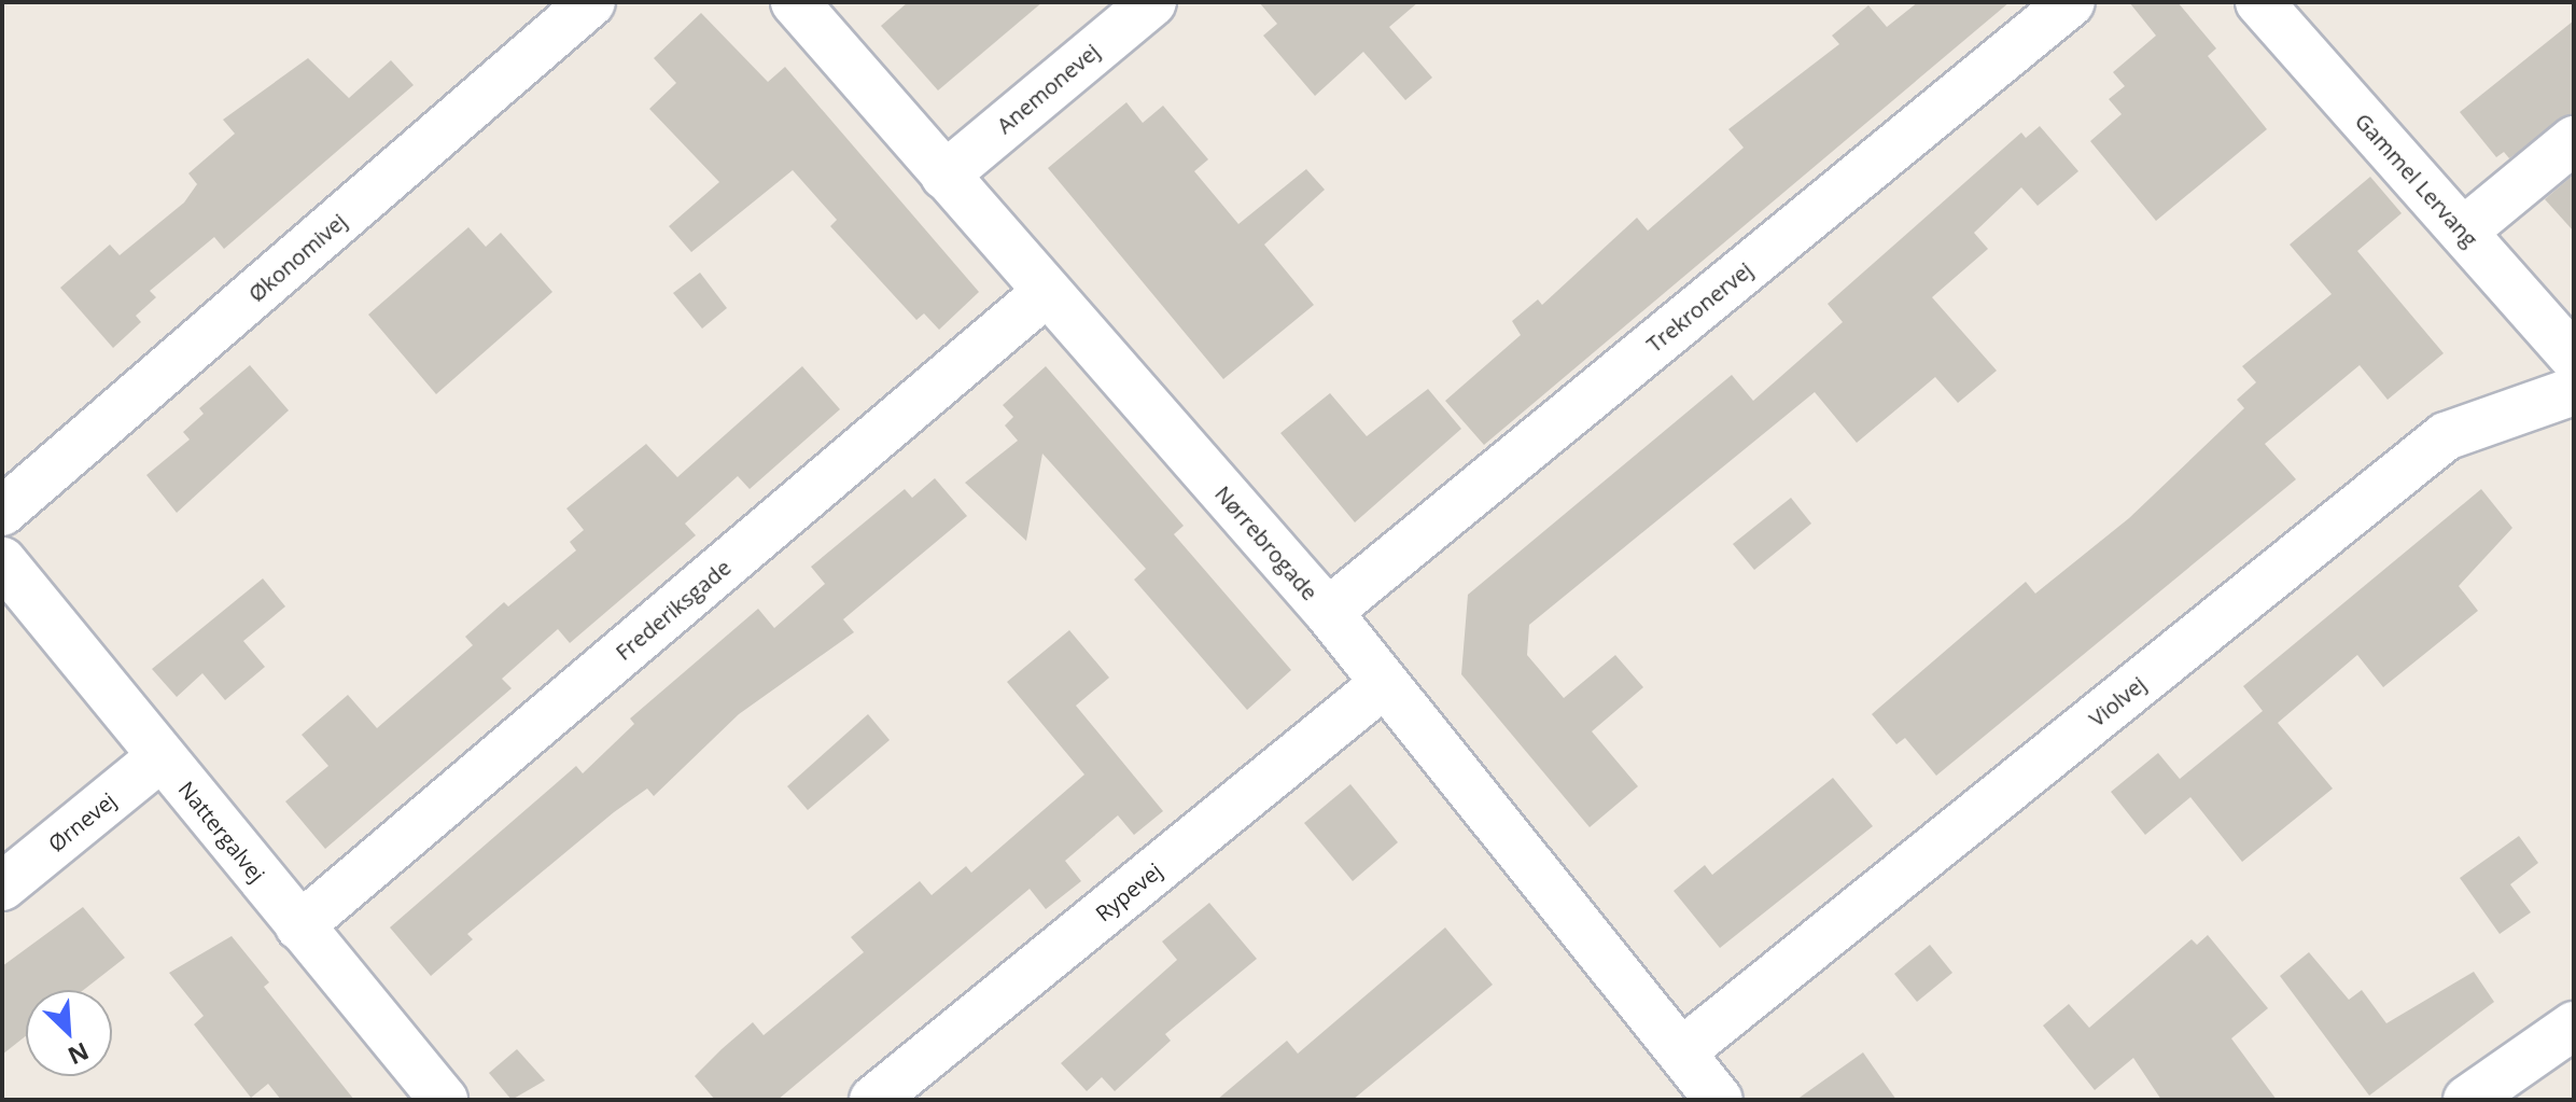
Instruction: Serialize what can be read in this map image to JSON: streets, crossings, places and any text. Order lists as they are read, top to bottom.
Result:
{
  "streets": {
    "street": [
      "Anemonevej",
      "Gammel Lervang",
      "Økonomivej",
      "Trekronervej",
      "Nørrebrogade",
      "Frederiksgade",
      "Violvej",
      "Ørnevej",
      "Nattergalvej",
      "Rypevej"
    ]
  },
  "crossings": [
    ["Anemonevej", "Nørrebrogade"],
    ["Trekronervej", "Nørrebrogade"],
    ["Nørrebrogade", "Frederiksgade"],
    ["Nørrebrogade", "Violvej"],
    ["Nørrebrogade", "Rypevej"],
    ["Frederiksgade", "Nattergalvej"],
    ["Ørnevej", "Nattergalvej"]
  ],
  "north": "bottom right"
}
